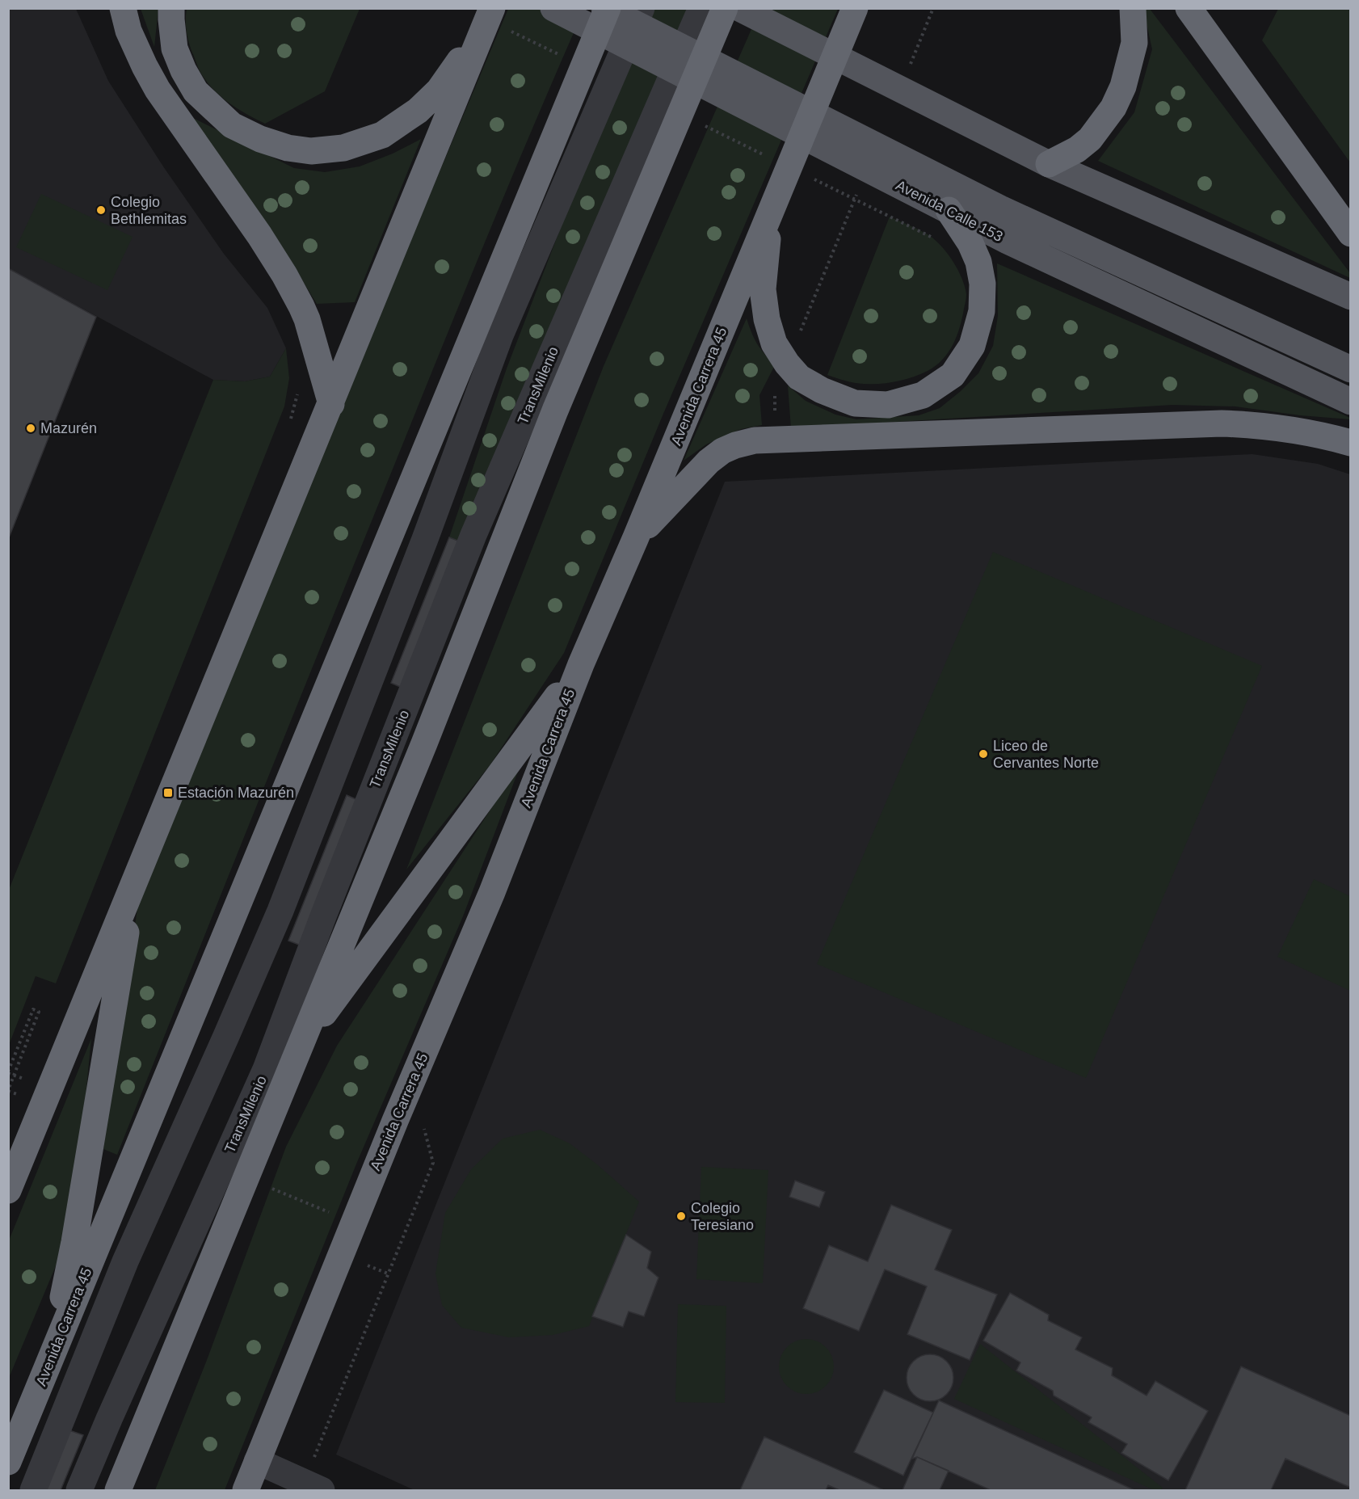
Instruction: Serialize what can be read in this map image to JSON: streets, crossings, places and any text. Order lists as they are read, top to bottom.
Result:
{
  "streets": {
    "highway": ["Avenida Carrera 45"],
    "main road": ["Avenida Calle 153"],
    "street": ["TransMilenio"]
  },
  "places": {
    "other": [
      "Colegio Bethlemitas",
      "Mazurén",
      "Liceo de Cervantes Norte",
      "Colegio Teresiano"
    ],
    "transit": ["Estación Mazurén"]
  }
}
